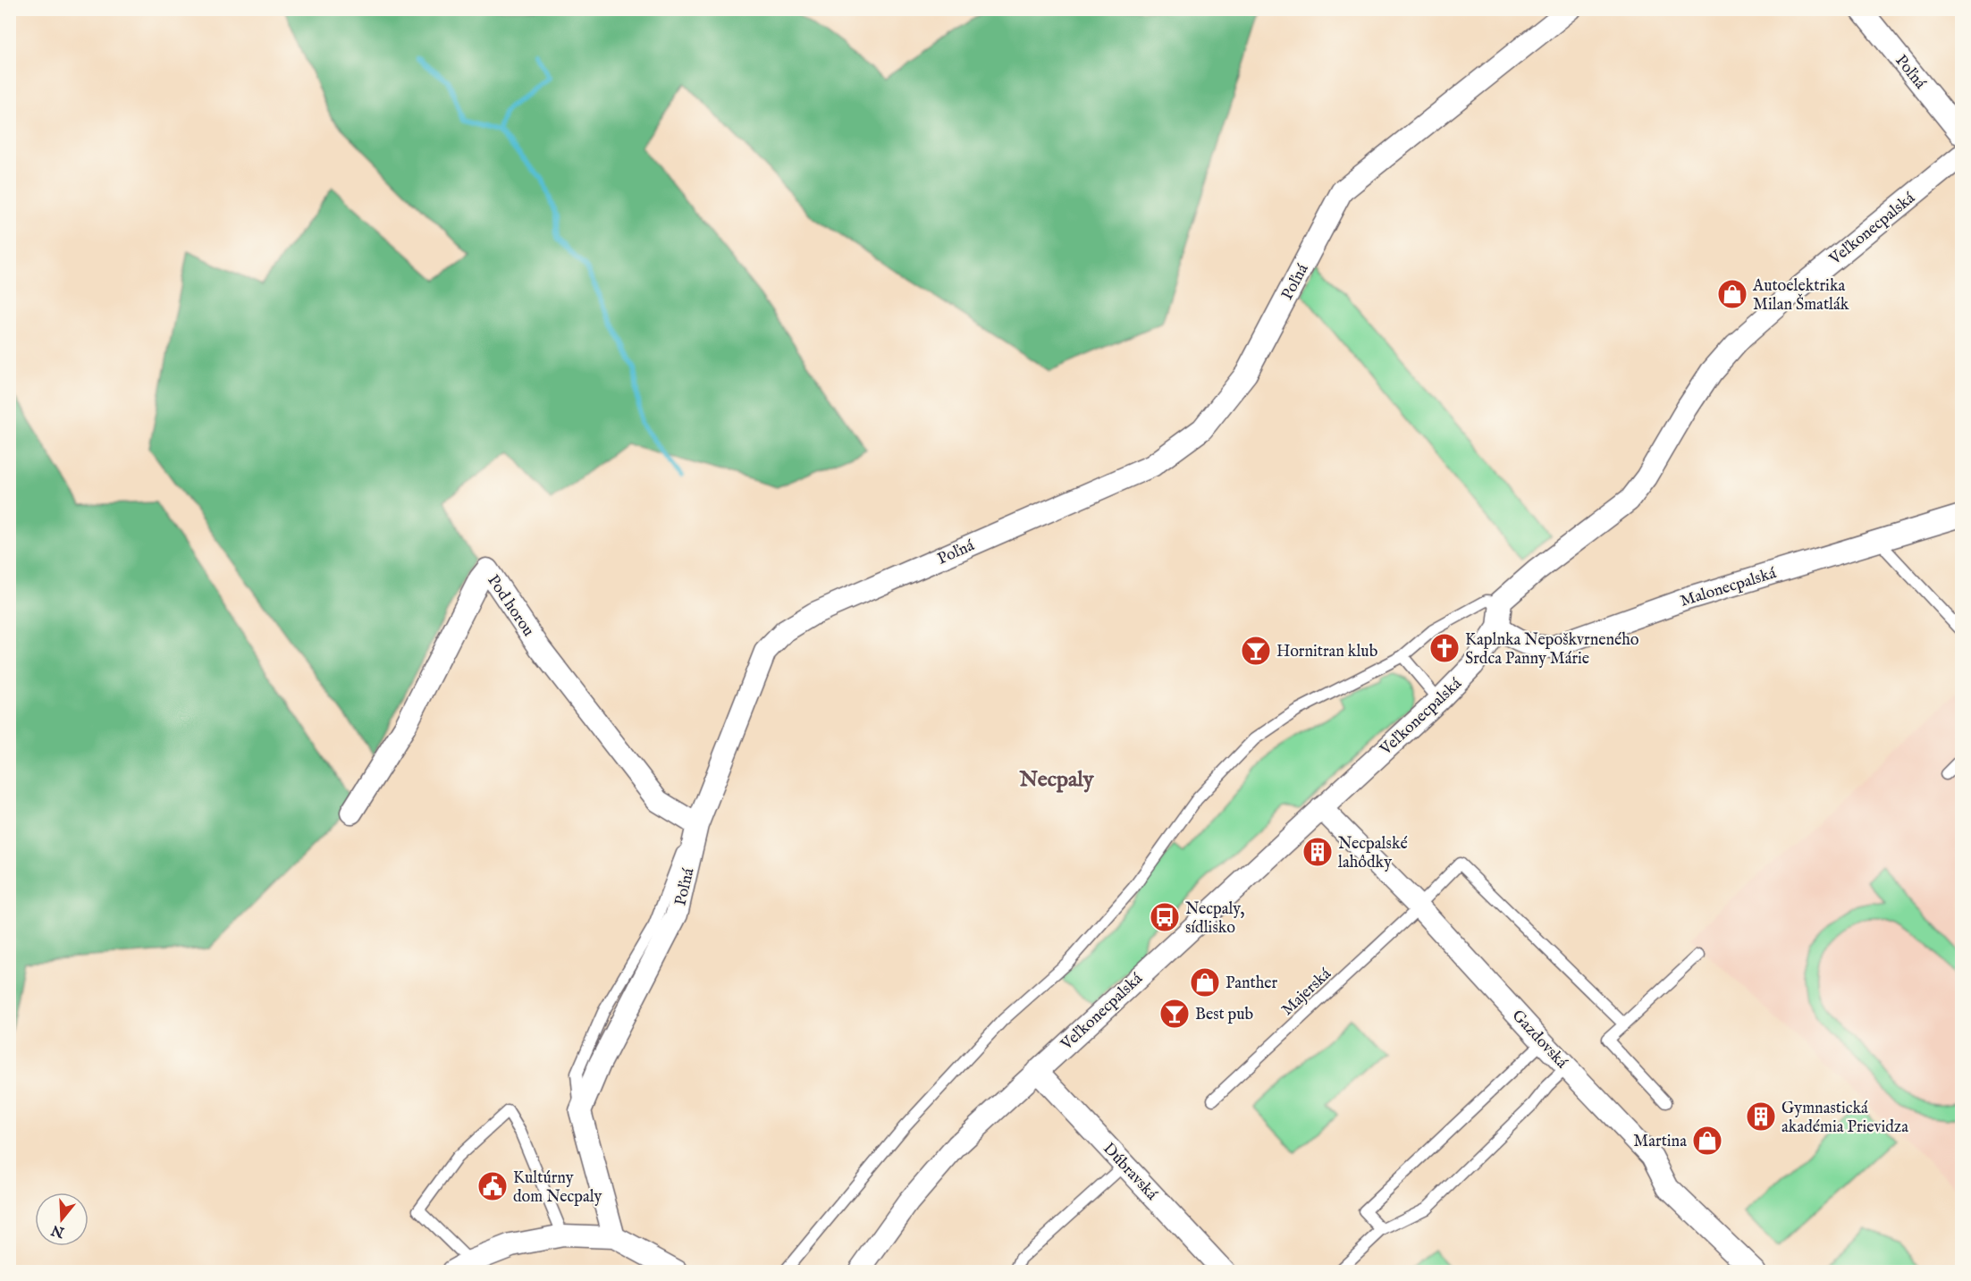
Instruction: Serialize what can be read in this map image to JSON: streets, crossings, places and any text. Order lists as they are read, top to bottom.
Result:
{
  "streets": {
    "street": [
      "Poľná",
      "Veľkonecpalská",
      "Malonecpalská",
      "Pod horou",
      "Gazdovská",
      "Dúbravská"
    ],
    "lane": ["Majerská"]
  },
  "crossings": [
    ["Poľná", "Pod horou"],
    ["Veľkonecpalská", "Malonecpalská"],
    ["Veľkonecpalská", "Gazdovská"],
    ["Veľkonecpalská", "Dúbravská"],
    ["Majerská", "Gazdovská"]
  ],
  "districts": ["Necpaly"],
  "places": {
    "shop": ["Autoelektrika Milan Šmatlák", "Panther", "Martina"],
    "church": ["Kaplnka Nepoškvrneného Srdca Panny Márie"],
    "bar": ["Hornitran klub", "Best pub"],
    "building": ["Necpalské lahôdky", "Gymnastická akadémia Prievidza"],
    "bus stop": ["Necpaly, sídlisko"],
    "public building": ["Kultúrny dom Necpaly"]
  },
  "north": "bottom"
}
